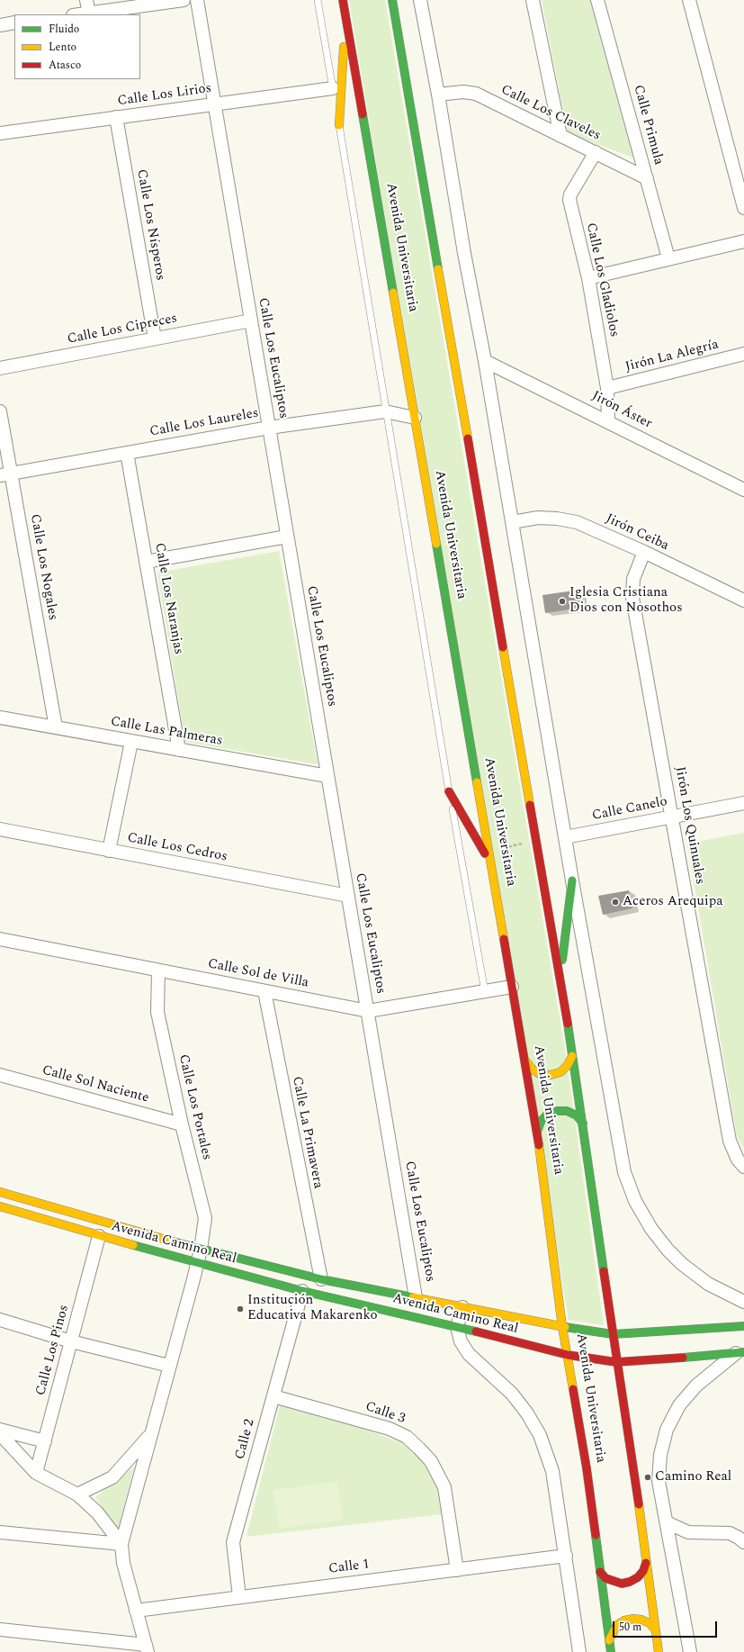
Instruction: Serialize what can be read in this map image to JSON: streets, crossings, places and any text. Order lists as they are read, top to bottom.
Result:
{
  "streets": {
    "main road": ["Avenida Universitaria", "Avenida Camino Real"],
    "street": [
      "Calle Los Lirios",
      "Calle Los Claveles",
      "Calle Primula",
      "Calle Los Nísperos",
      "Calle Los Gladiolos",
      "Calle Los Cipreces",
      "Jirón La Alegría",
      "Calle Los Eucaliptos",
      "Jirón Áster",
      "Calle Los Laureles",
      "Jirón Ceiba",
      "Calle Los Nogales",
      "Calle Los Naranjas",
      "Calle Las Palmeras",
      "Calle Canelo",
      "Jirón Los Quinuales",
      "Calle Los Cedros",
      "Calle Sol de Villa",
      "Calle Sol Naciente",
      "Calle Los Portales",
      "Calle La Primavera",
      "Calle Los Pinos",
      "Calle 3",
      "Calle 2",
      "Calle 1"
    ]
  },
  "crossings": [
    ["Calle Los Lirios", "Calle Los Nísperos"],
    ["Calle Los Lirios", "Calle Los Eucaliptos"],
    ["Calle Los Claveles", "Calle Primula"],
    ["Calle Los Claveles", "Calle Los Gladiolos"],
    ["Calle Los Nísperos", "Calle Los Cipreces"],
    ["Avenida Universitaria", "Calle Los Laureles"],
    ["Avenida Universitaria", "Calle Sol de Villa"],
    ["Avenida Universitaria", "Avenida Camino Real"],
    ["Calle Los Gladiolos", "Jirón La Alegría"],
    ["Calle Los Gladiolos", "Jirón Áster"],
    ["Calle Los Cipreces", "Calle Los Eucaliptos"],
    ["Calle Los Eucaliptos", "Calle Los Laureles"],
    ["Calle Los Eucaliptos", "Calle Las Palmeras"],
    ["Calle Los Eucaliptos", "Calle Los Cedros"],
    ["Calle Los Eucaliptos", "Calle Sol de Villa"],
    ["Calle Los Eucaliptos", "Avenida Camino Real"],
    ["Calle Los Laureles", "Calle Los Nogales"],
    ["Calle Los Laureles", "Calle Los Naranjas"],
    ["Jirón Ceiba", "Jirón Los Quinuales"],
    ["Calle Los Nogales", "Calle Las Palmeras"],
    ["Calle Los Naranjas", "Calle Las Palmeras"],
    ["Calle Canelo", "Jirón Los Quinuales"],
    ["Calle Sol de Villa", "Calle Los Portales"],
    ["Calle Sol de Villa", "Calle La Primavera"],
    ["Calle Sol Naciente", "Calle Los Portales"],
    ["Calle Los Portales", "Avenida Camino Real"],
    ["Calle La Primavera", "Avenida Camino Real"],
    ["Avenida Camino Real", "Calle Los Pinos"],
    ["Avenida Camino Real", "Calle 2"],
    ["Calle 3", "Calle 2"],
    ["Calle 3", "Calle 1"],
    ["Calle 2", "Calle 1"]
  ],
  "places": [
    "Iglesia Cristiana Dios con Nosothos",
    "Aceros Arequipa",
    "Institución Educativa Makarenko",
    "Camino Real"
  ],
  "legend": ["Fluido", "Lento", "Atasco"],
  "scale_bar": "50 m"
}
